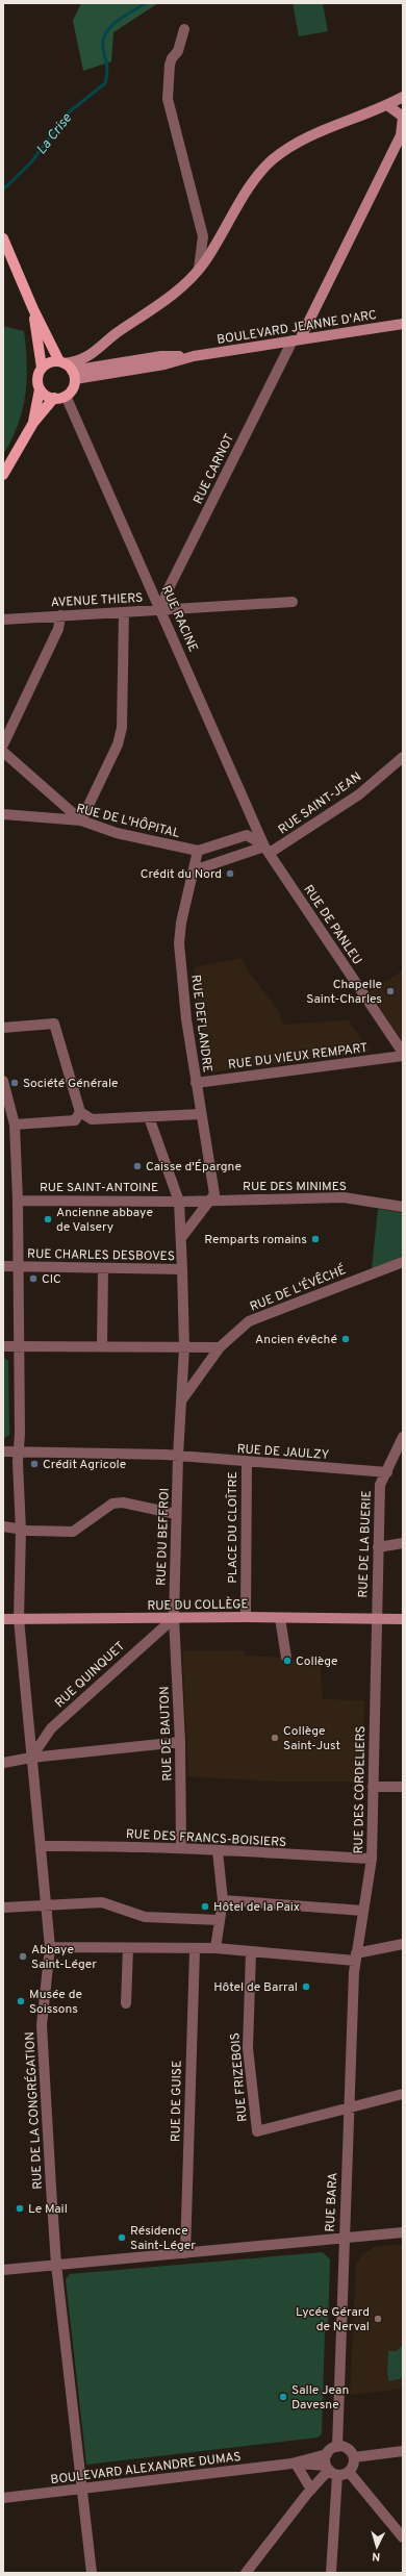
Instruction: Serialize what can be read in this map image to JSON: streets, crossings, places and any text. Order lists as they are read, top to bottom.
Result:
{
  "streets": {
    "street": [
      "BOULEVARD JEANNE D'ARC",
      "RUE CARNOT",
      "AVENUE THIERS",
      "RUE RACINE",
      "RUE SAINT-JEAN",
      "RUE DE L'HÔPITAL",
      "RUE DE PANLEU",
      "RUE DEFLANDRE",
      "RUE DU VIEUX REMPART",
      "RUE DES MINIMES",
      "RUE SAINT-ANTOINE",
      "RUE CHARLES DESBOVES",
      "RUE DE L'ÉVÊCHÉ",
      "RUE DE JAULZY",
      "PLACE DU CLOÎTRE",
      "RUE DU BEFFROI",
      "RUE DE LA BUERIE",
      "RUE DU COLLÈGE",
      "RUE QUINQUET",
      "RUE DE BAUTON",
      "RUE DES CORDELIERS",
      "RUE DES FRANCS-BOISIERS",
      "RUE FRIZEBOIS",
      "RUE DE GUISE",
      "RUE DE LA CONGRÉGATION",
      "RUE BARA",
      "BOULEVARD ALEXANDRE DUMAS"
    ]
  },
  "crossings": [
    ["BOULEVARD JEANNE D'ARC", "RUE CARNOT"],
    ["BOULEVARD JEANNE D'ARC", "RUE RACINE"],
    ["RUE CARNOT", "AVENUE THIERS"],
    ["RUE CARNOT", "RUE RACINE"],
    ["AVENUE THIERS", "RUE RACINE"],
    ["RUE RACINE", "RUE SAINT-JEAN"],
    ["RUE RACINE", "RUE DE PANLEU"],
    ["RUE SAINT-JEAN", "RUE DE PANLEU"],
    ["RUE SAINT-JEAN", "RUE DEFLANDRE"],
    ["RUE DE L'HÔPITAL", "RUE DEFLANDRE"],
    ["RUE DE PANLEU", "RUE DU VIEUX REMPART"],
    ["RUE DEFLANDRE", "RUE DU VIEUX REMPART"],
    ["RUE DEFLANDRE", "RUE DES MINIMES"],
    ["RUE DES MINIMES", "RUE SAINT-ANTOINE"],
    ["RUE DES MINIMES", "RUE DU BEFFROI"],
    ["RUE SAINT-ANTOINE", "RUE DU BEFFROI"],
    ["RUE SAINT-ANTOINE", "RUE DE LA CONGRÉGATION"],
    ["RUE CHARLES DESBOVES", "RUE DU BEFFROI"],
    ["RUE CHARLES DESBOVES", "RUE DE LA CONGRÉGATION"],
    ["RUE DE L'ÉVÊCHÉ", "RUE DU BEFFROI"],
    ["RUE DE JAULZY", "PLACE DU CLOÎTRE"],
    ["RUE DE JAULZY", "RUE DU BEFFROI"],
    ["RUE DE JAULZY", "RUE DE LA BUERIE"],
    ["RUE DE JAULZY", "RUE DE LA CONGRÉGATION"],
    ["PLACE DU CLOÎTRE", "RUE DU COLLÈGE"],
    ["RUE DU BEFFROI", "RUE DU COLLÈGE"],
    ["RUE DU BEFFROI", "RUE QUINQUET"],
    ["RUE DU BEFFROI", "RUE DE BAUTON"],
    ["RUE DE LA BUERIE", "RUE DU COLLÈGE"],
    ["RUE DE LA BUERIE", "RUE DES CORDELIERS"],
    ["RUE DU COLLÈGE", "RUE QUINQUET"],
    ["RUE DU COLLÈGE", "RUE DE BAUTON"],
    ["RUE DU COLLÈGE", "RUE DES CORDELIERS"],
    ["RUE DU COLLÈGE", "RUE DE LA CONGRÉGATION"],
    ["RUE QUINQUET", "RUE DE BAUTON"],
    ["RUE QUINQUET", "RUE DE LA CONGRÉGATION"],
    ["RUE DE BAUTON", "RUE DES FRANCS-BOISIERS"],
    ["RUE DES CORDELIERS", "RUE DES FRANCS-BOISIERS"],
    ["RUE DES CORDELIERS", "RUE BARA"],
    ["RUE DES FRANCS-BOISIERS", "RUE DE LA CONGRÉGATION"],
    ["RUE FRIZEBOIS", "RUE BARA"],
    ["RUE DE LA CONGRÉGATION", "BOULEVARD ALEXANDRE DUMAS"],
    ["RUE BARA", "BOULEVARD ALEXANDRE DUMAS"]
  ],
  "water": ["La Crise"],
  "places": [
    "Crédit du Nord",
    "Chapelle Saint-Charles",
    "Société Générale",
    "Caisse d'Épargne",
    "Ancienne abbaye de Valsery",
    "Remparts romains",
    "CIC",
    "Ancien évêché",
    "Crédit Agricole",
    "Collège",
    "Collège Saint-Just",
    "Hôtel de la Paix",
    "Abbaye Saint-Léger",
    "Hôtel de Barral",
    "Musée de Soissons",
    "Le Mail",
    "Résidence Saint-Léger",
    "Lycée Gérard de Nerval",
    "Salle Jean Davesne"
  ],
  "north": "bottom"
}
